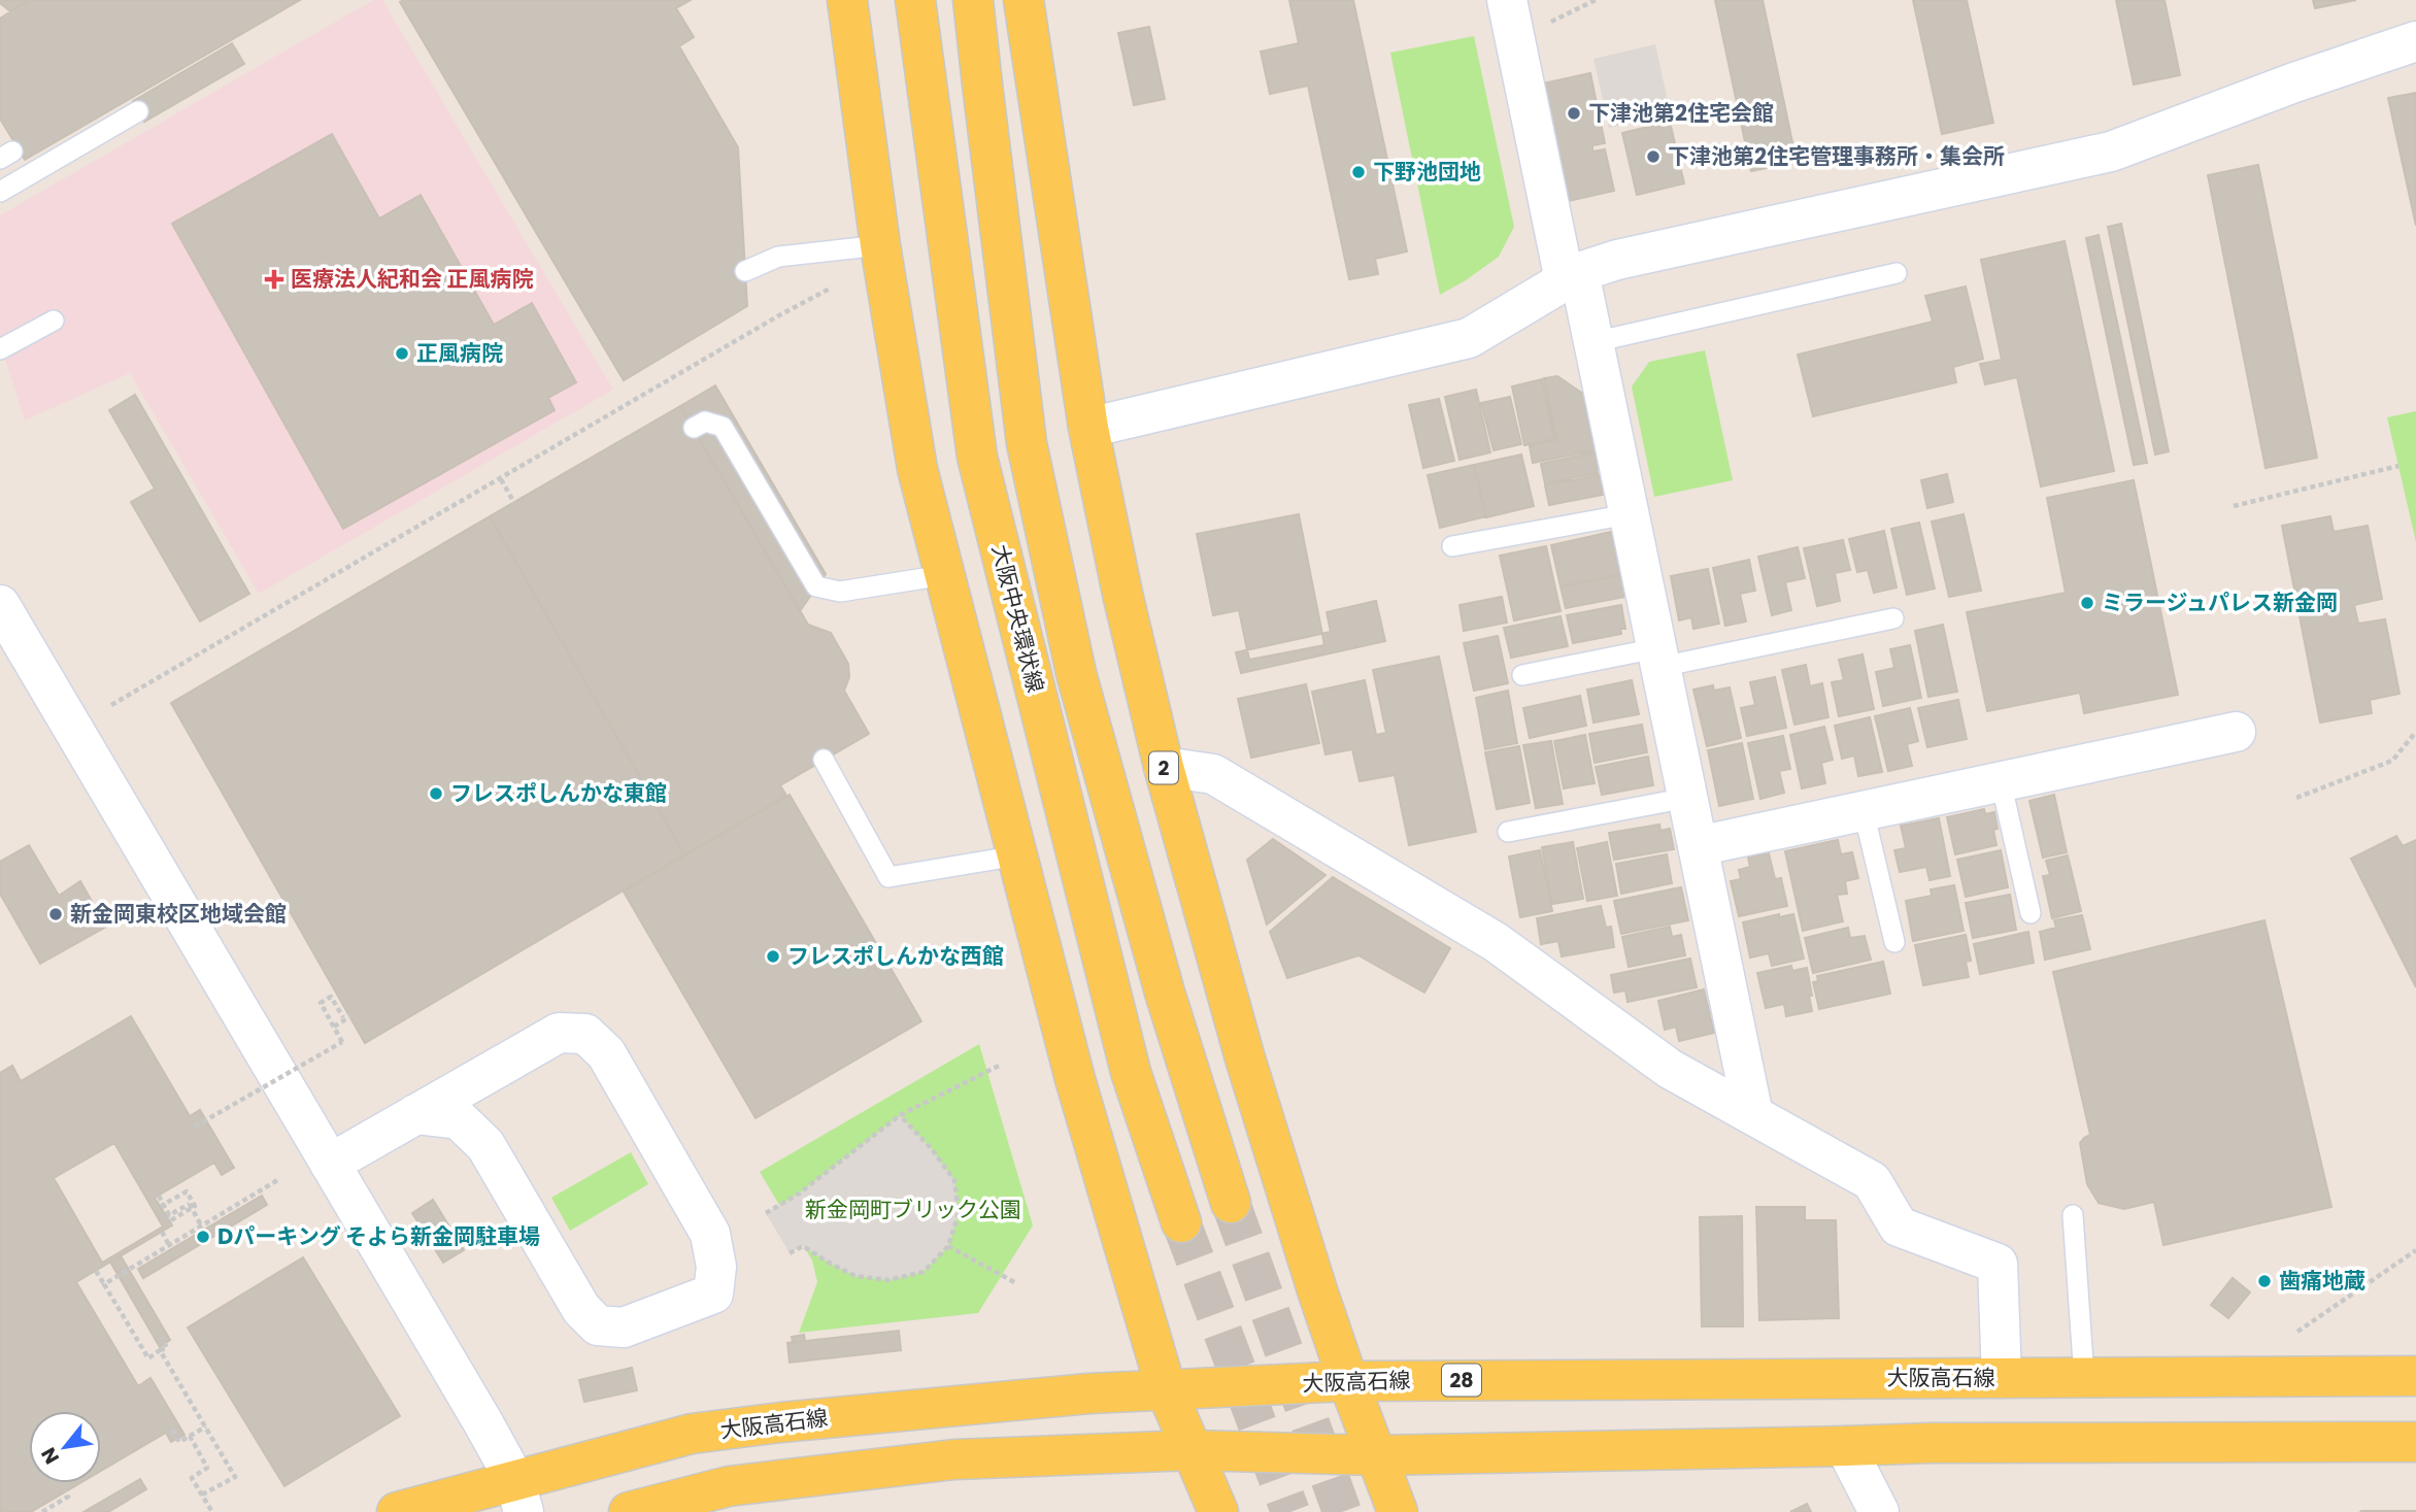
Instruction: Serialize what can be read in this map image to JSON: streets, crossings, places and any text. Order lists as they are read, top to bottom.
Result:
{
  "streets": {
    "main road": [
      "大阪中央環状線",
      "2",
      "大阪高石線",
      "28"
    ]
  },
  "crossings": [
    ["2", "大阪高石線"]
  ],
  "parks": ["新金岡町ブリック公園"],
  "places": {
    "other": [
      "下津池第2住宅会館",
      "下津池第2住宅管理事務所・集会所",
      "下野池団地",
      "正風病院",
      "ミラージュパレス新金岡",
      "フレスポしんかな東館",
      "新金岡東校区地域会館",
      "フレスポしんかな西館",
      "Dパーキング そよら新金岡駐車場",
      "歯痛地蔵"
    ],
    "health": ["医療法人紀和会 正風病院"]
  },
  "north": "bottom left"
}
